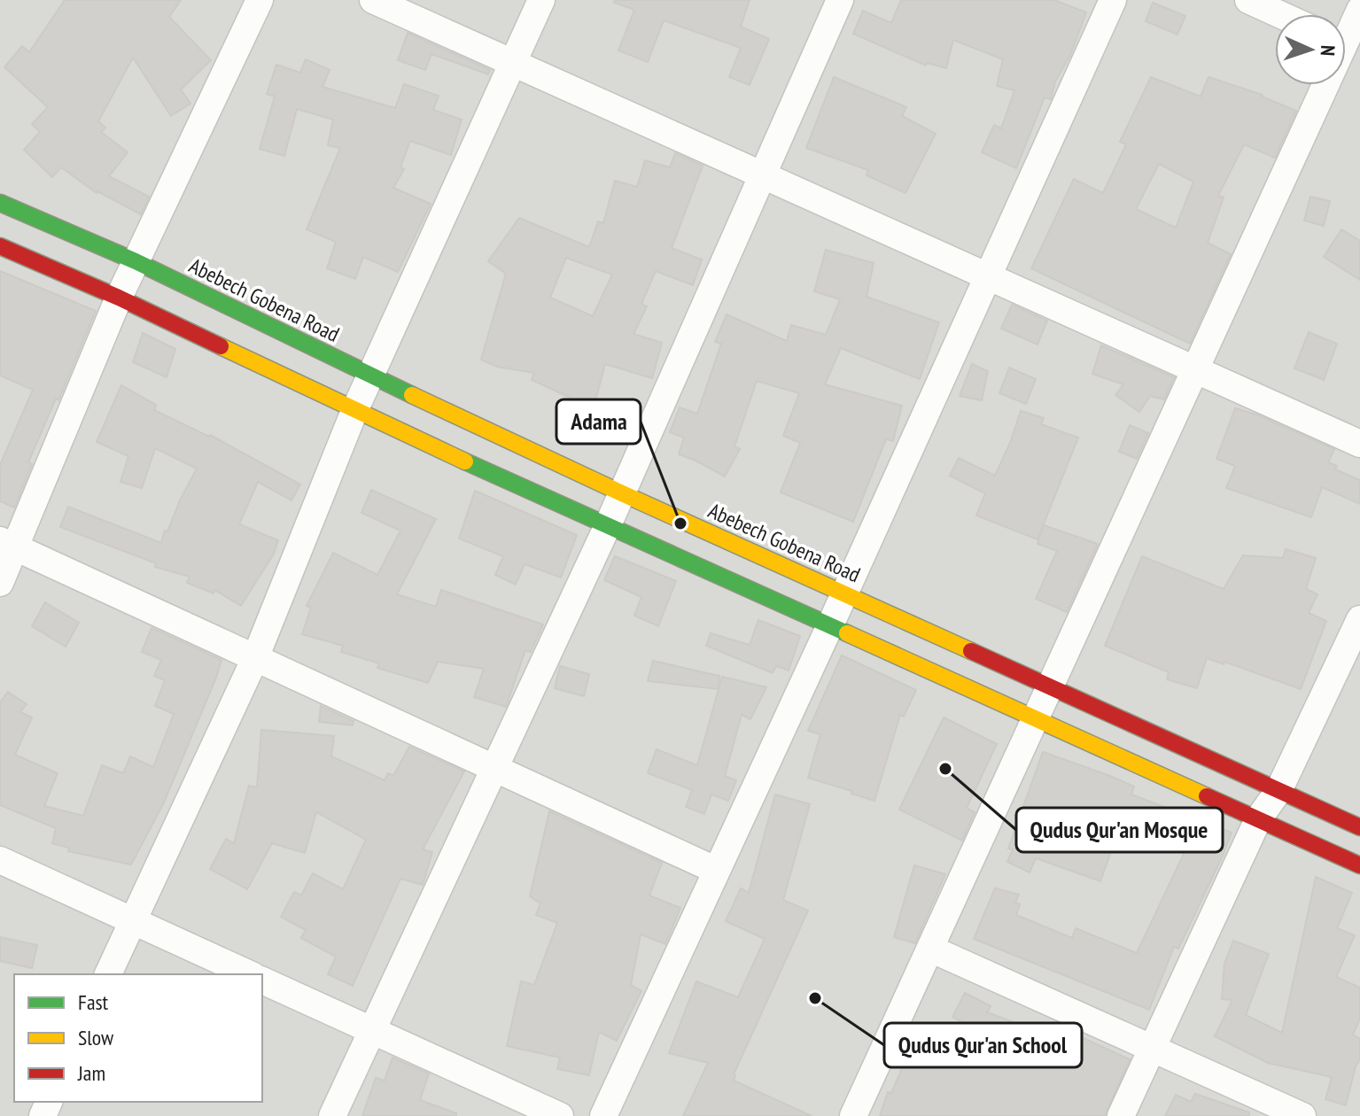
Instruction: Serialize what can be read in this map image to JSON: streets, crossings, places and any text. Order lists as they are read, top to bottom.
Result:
{
  "streets": {
    "street": ["Abebech Gobena Road"]
  },
  "places": ["Adama", "Qudus Qur'an Mosque", "Qudus Qur'an School"],
  "legend": ["Fast", "Slow", "Jam"],
  "north": "right"
}
